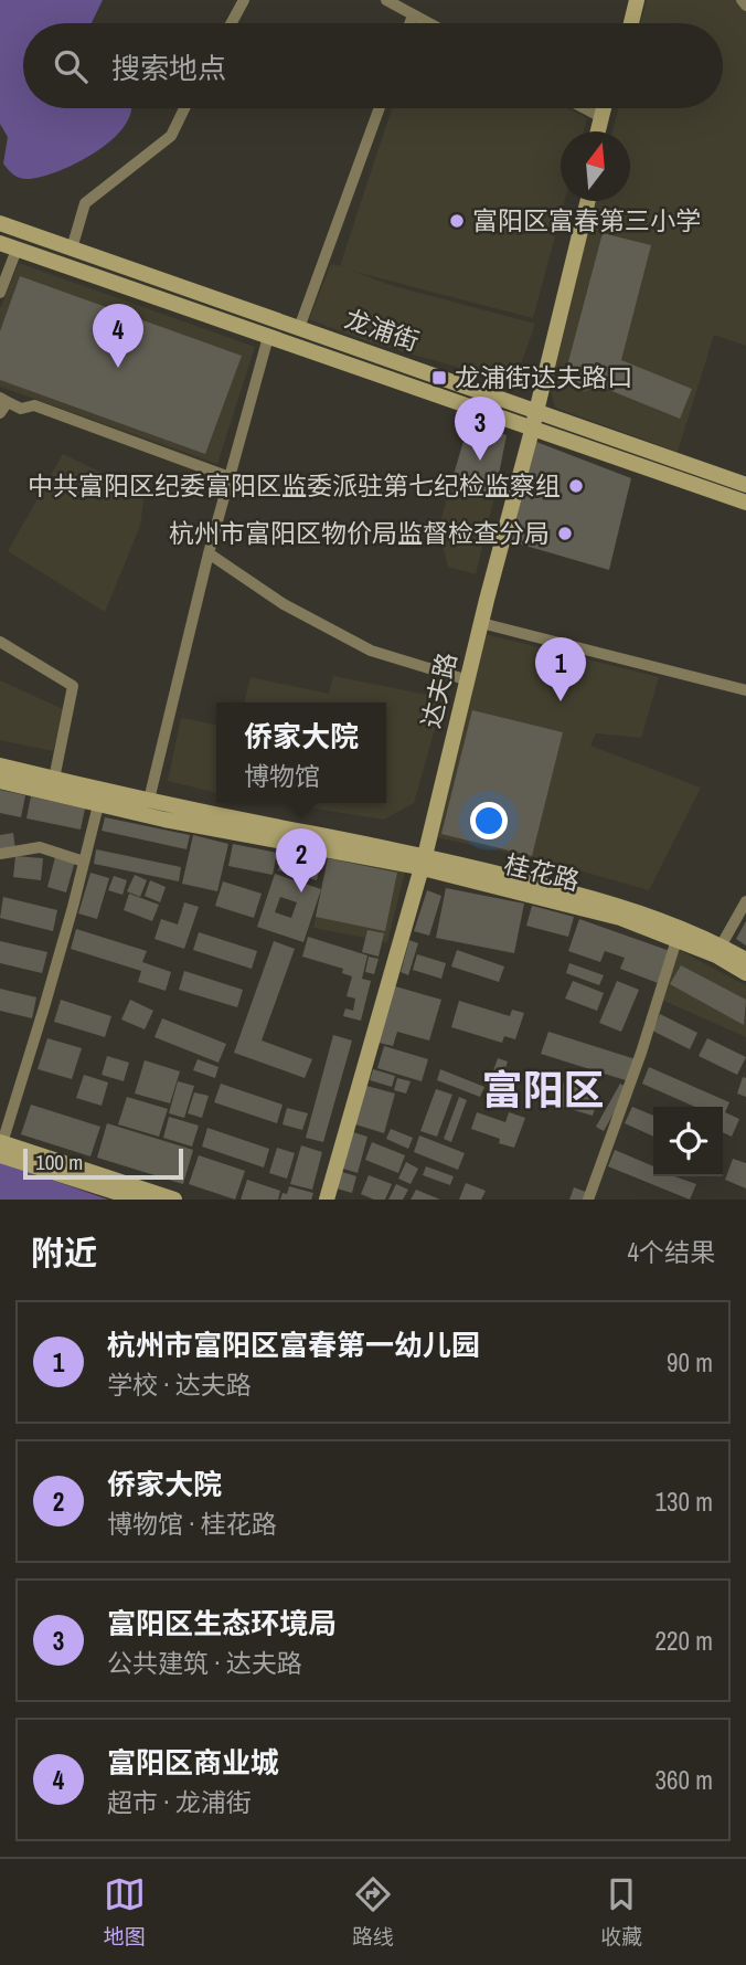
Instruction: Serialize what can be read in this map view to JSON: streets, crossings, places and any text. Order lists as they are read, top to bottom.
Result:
{
  "streets": {
    "main road": ["龙浦街", "达夫路", "桂花路"]
  },
  "crossings": [
    ["龙浦街", "达夫路"],
    ["达夫路", "桂花路"]
  ],
  "districts": ["富阳区"],
  "places": {
    "other": ["富阳区富春第三小学", "中共富阳区纪委富阳区监委派驻第七纪检监察组", "杭州市富阳区物价局监督检查分局"],
    "transit": ["龙浦街达夫路口"]
  },
  "scale_bar": "100 m",
  "north": "top",
  "page": {
    "search": "搜索地点",
    "pins": [
      "4",
      "3",
      "1",
      "2"
    ],
    "popup": ["侨家大院", "博物馆"],
    "scale": "100 m",
    "heading": ["附近", "4个结果"],
    "list": [
      {
        "mark": "1",
        "name": "杭州市富阳区富春第一幼儿园",
        "note": "学校 · 达夫路",
        "value": "90 m"
      },
      {
        "mark": "2",
        "name": "侨家大院",
        "note": "博物馆 · 桂花路",
        "value": "130 m"
      },
      {
        "mark": "3",
        "name": "富阳区生态环境局",
        "note": "公共建筑 · 达夫路",
        "value": "220 m"
      },
      {
        "mark": "4",
        "name": "富阳区商业城",
        "note": "超市 · 龙浦街",
        "value": "360 m"
      }
    ],
    "nav": ["地图", "路线", "收藏"]
  }
}
